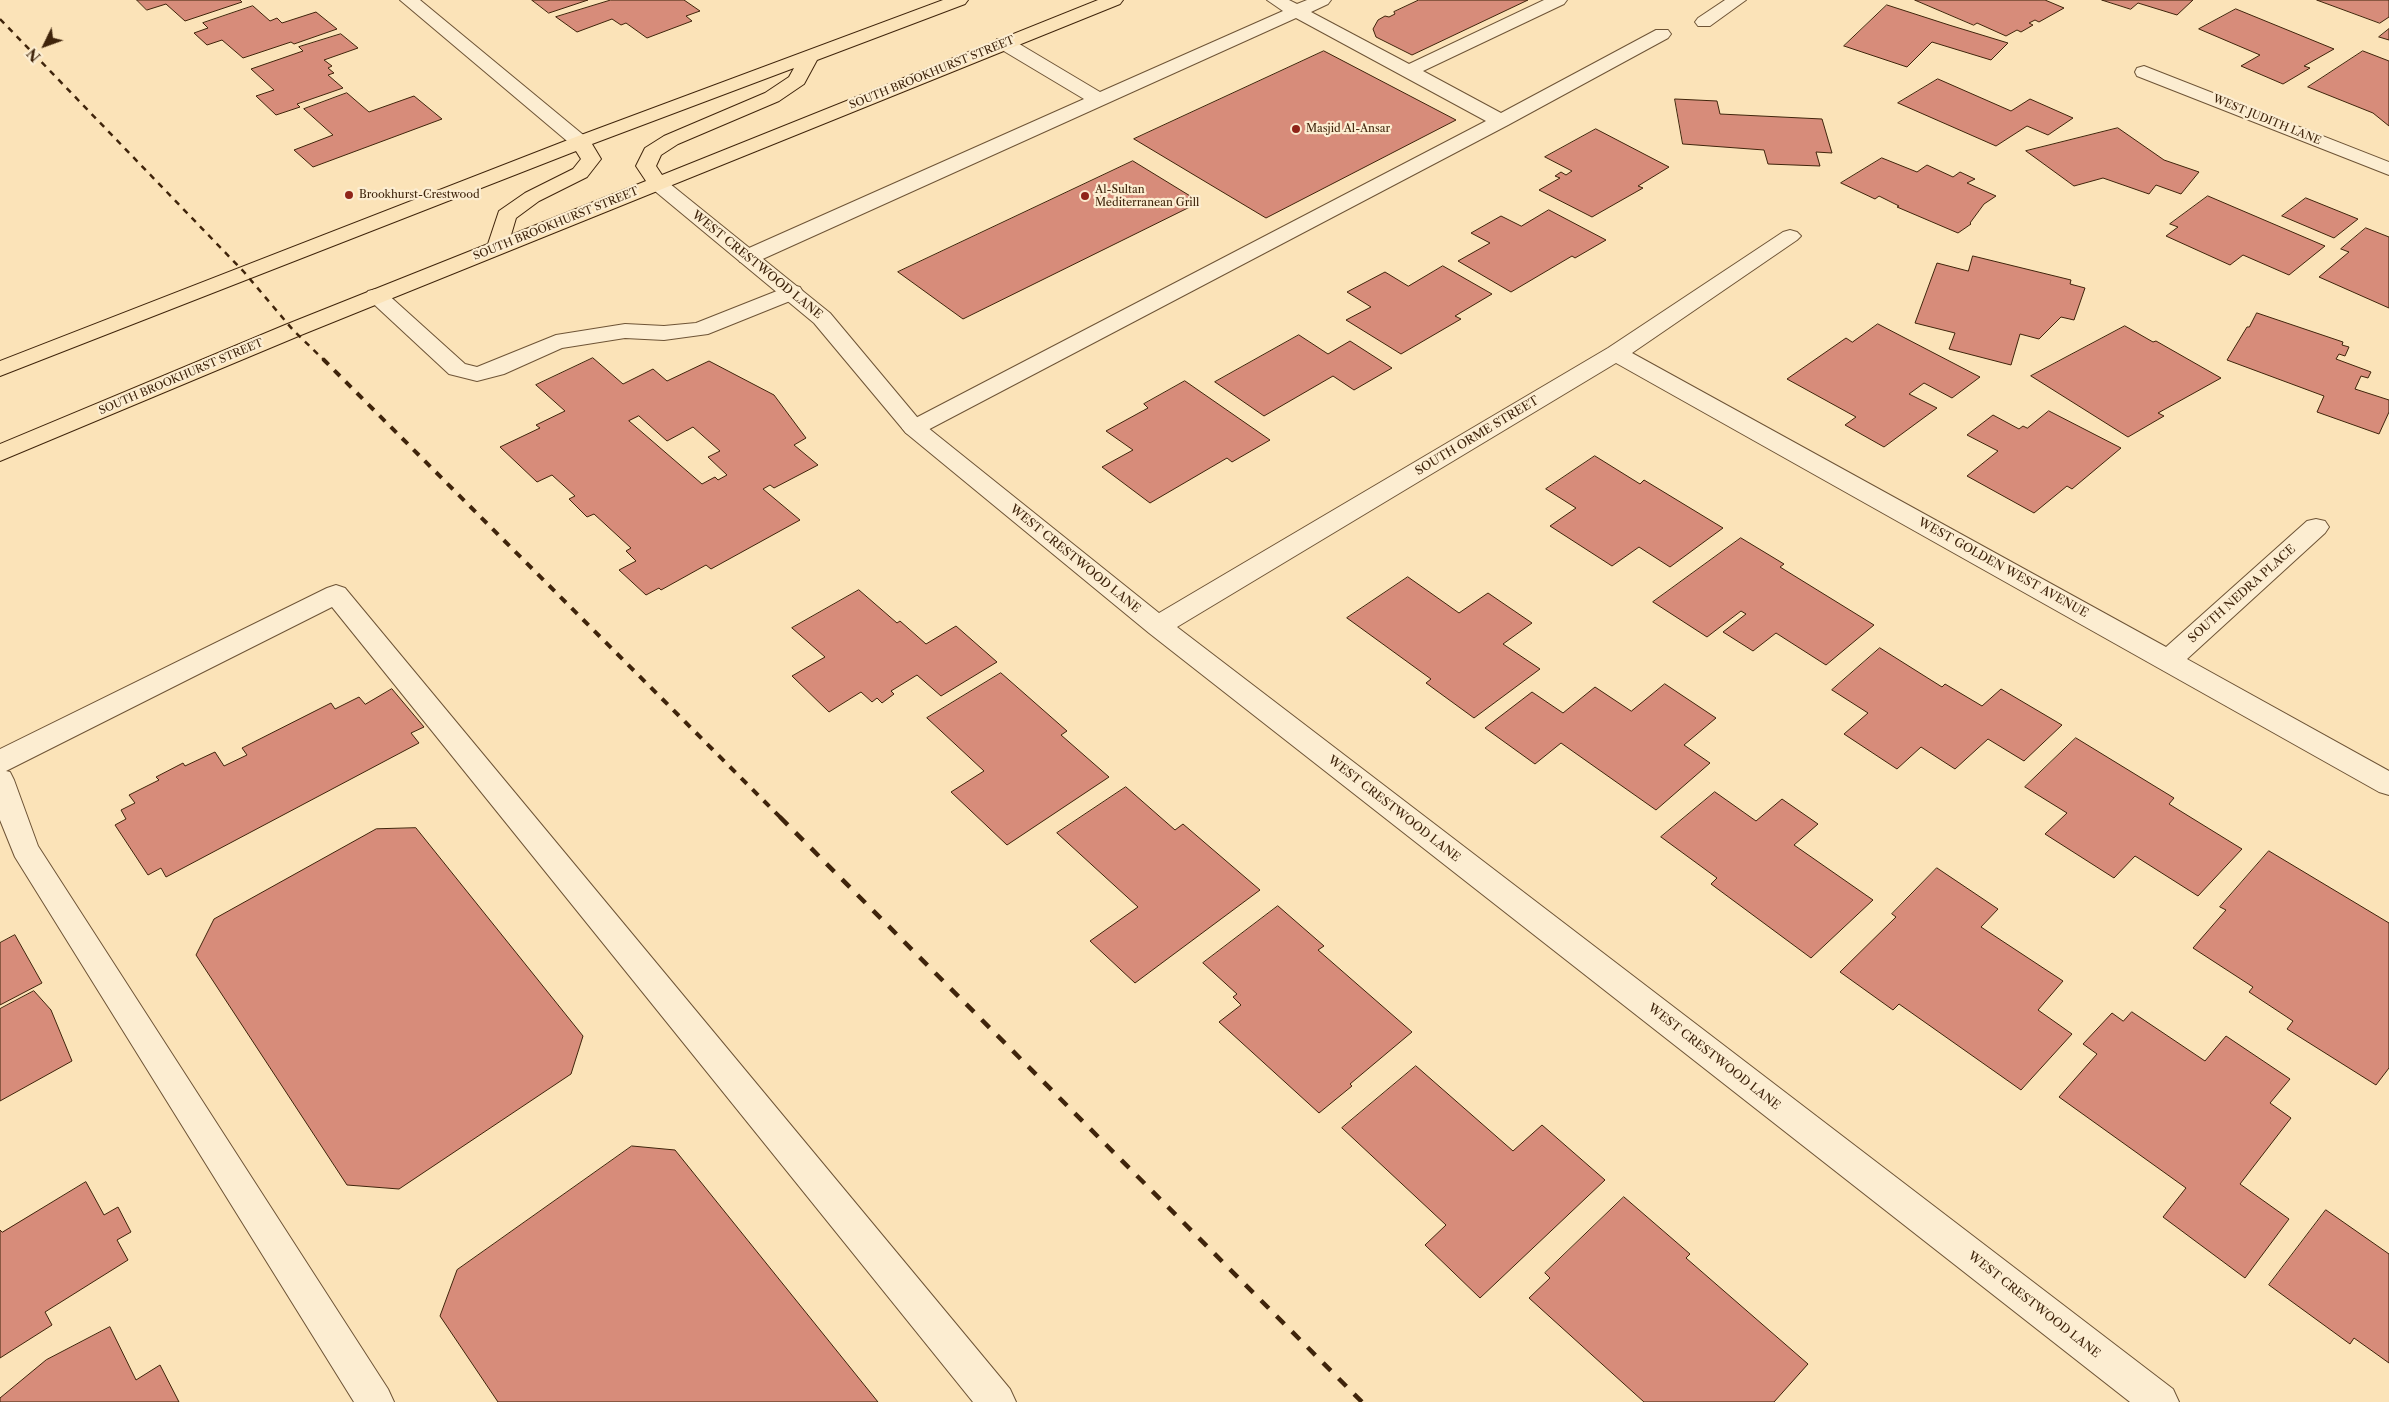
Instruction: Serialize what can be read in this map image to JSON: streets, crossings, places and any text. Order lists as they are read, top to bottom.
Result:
{
  "streets": {
    "main road": ["SOUTH BROOKHURST STREET"],
    "street": [
      "WEST JUDITH LANE",
      "WEST CRESTWOOD LANE",
      "SOUTH ORME STREET",
      "WEST GOLDEN WEST AVENUE",
      "SOUTH NEDRA PLACE"
    ]
  },
  "crossings": [
    ["SOUTH BROOKHURST STREET", "WEST CRESTWOOD LANE"],
    ["WEST CRESTWOOD LANE", "SOUTH ORME STREET"],
    ["SOUTH ORME STREET", "WEST GOLDEN WEST AVENUE"],
    ["WEST GOLDEN WEST AVENUE", "SOUTH NEDRA PLACE"]
  ],
  "places": ["Masjid Al-Ansar", "Brookhurst-Crestwood", "Al-Sultan Mediterranean Grill"],
  "north": "bottom left"
}
